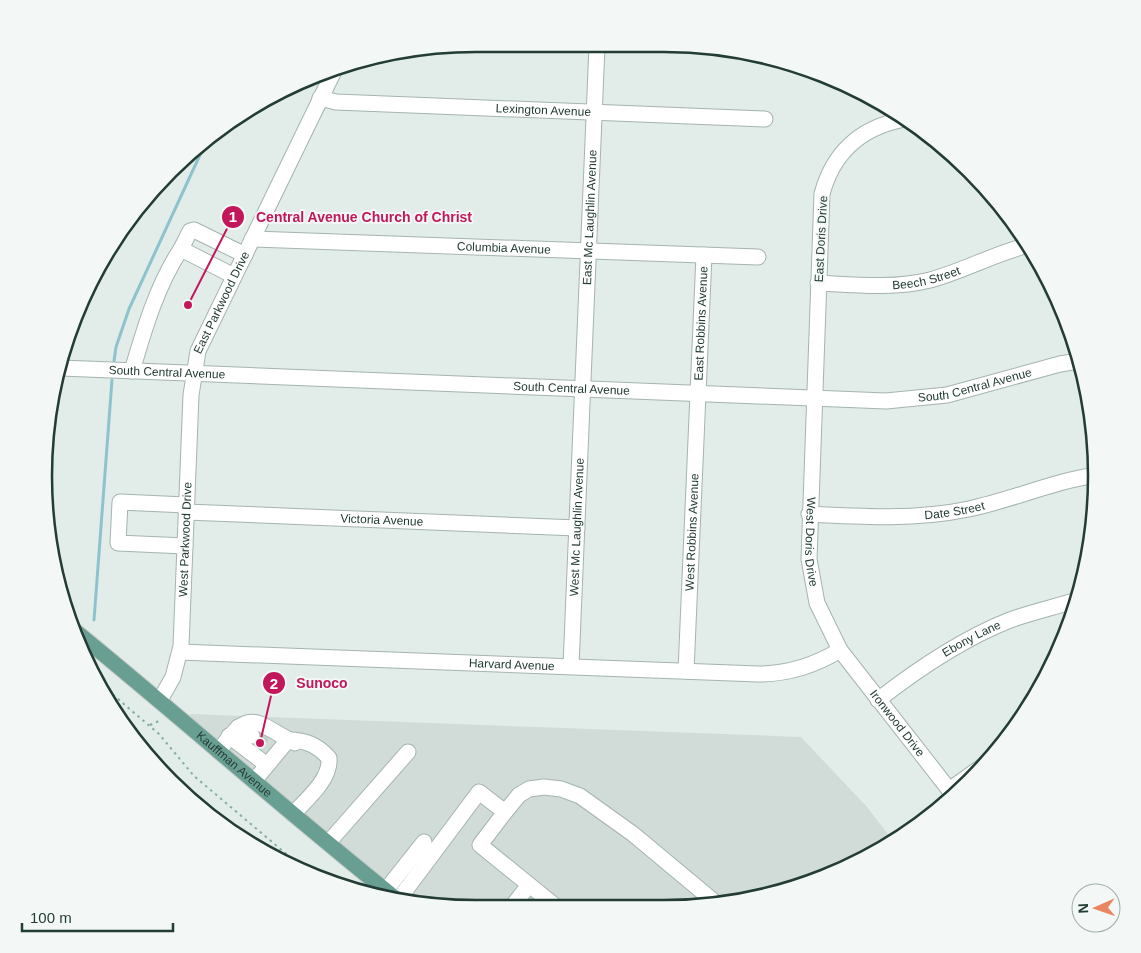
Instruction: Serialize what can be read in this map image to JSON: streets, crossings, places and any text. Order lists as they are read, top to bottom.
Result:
{
  "streets": {
    "main road": ["Kauffman Avenue"],
    "street": [
      "Lexington Avenue",
      "East Mc Laughlin Avenue",
      "East Doris Drive",
      "Columbia Avenue",
      "Beech Street",
      "East Parkwood Drive",
      "East Robbins Avenue",
      "South Central Avenue",
      "Date Street",
      "Victoria Avenue",
      "West Mc Laughlin Avenue",
      "West Robbins Avenue",
      "West Parkwood Drive",
      "West Doris Drive",
      "Ebony Lane",
      "Harvard Avenue",
      "Ironwood Drive"
    ]
  },
  "crossings": [
    ["Lexington Avenue", "East Mc Laughlin Avenue"],
    ["Lexington Avenue", "East Parkwood Drive"],
    ["East Mc Laughlin Avenue", "Columbia Avenue"],
    ["East Mc Laughlin Avenue", "South Central Avenue"],
    ["East Mc Laughlin Avenue", "West Mc Laughlin Avenue"],
    ["East Doris Drive", "Beech Street"],
    ["East Doris Drive", "South Central Avenue"],
    ["East Doris Drive", "West Doris Drive"],
    ["Columbia Avenue", "East Parkwood Drive"],
    ["Columbia Avenue", "East Robbins Avenue"],
    ["East Parkwood Drive", "South Central Avenue"],
    ["East Parkwood Drive", "West Parkwood Drive"],
    ["East Robbins Avenue", "South Central Avenue"],
    ["East Robbins Avenue", "West Robbins Avenue"],
    ["South Central Avenue", "West Mc Laughlin Avenue"],
    ["South Central Avenue", "West Robbins Avenue"],
    ["South Central Avenue", "West Parkwood Drive"],
    ["South Central Avenue", "West Doris Drive"],
    ["Date Street", "West Doris Drive"],
    ["Victoria Avenue", "West Mc Laughlin Avenue"],
    ["Victoria Avenue", "West Parkwood Drive"],
    ["West Mc Laughlin Avenue", "Harvard Avenue"],
    ["West Robbins Avenue", "Harvard Avenue"],
    ["West Parkwood Drive", "Harvard Avenue"],
    ["West Parkwood Drive", "Kauffman Avenue"],
    ["West Doris Drive", "Harvard Avenue"],
    ["West Doris Drive", "Ironwood Drive"],
    ["Ebony Lane", "Ironwood Drive"],
    ["Harvard Avenue", "Ironwood Drive"]
  ],
  "places": ["Central Avenue Church of Christ", "Sunoco"],
  "scale_bar": "100 m",
  "north": "left"
}
